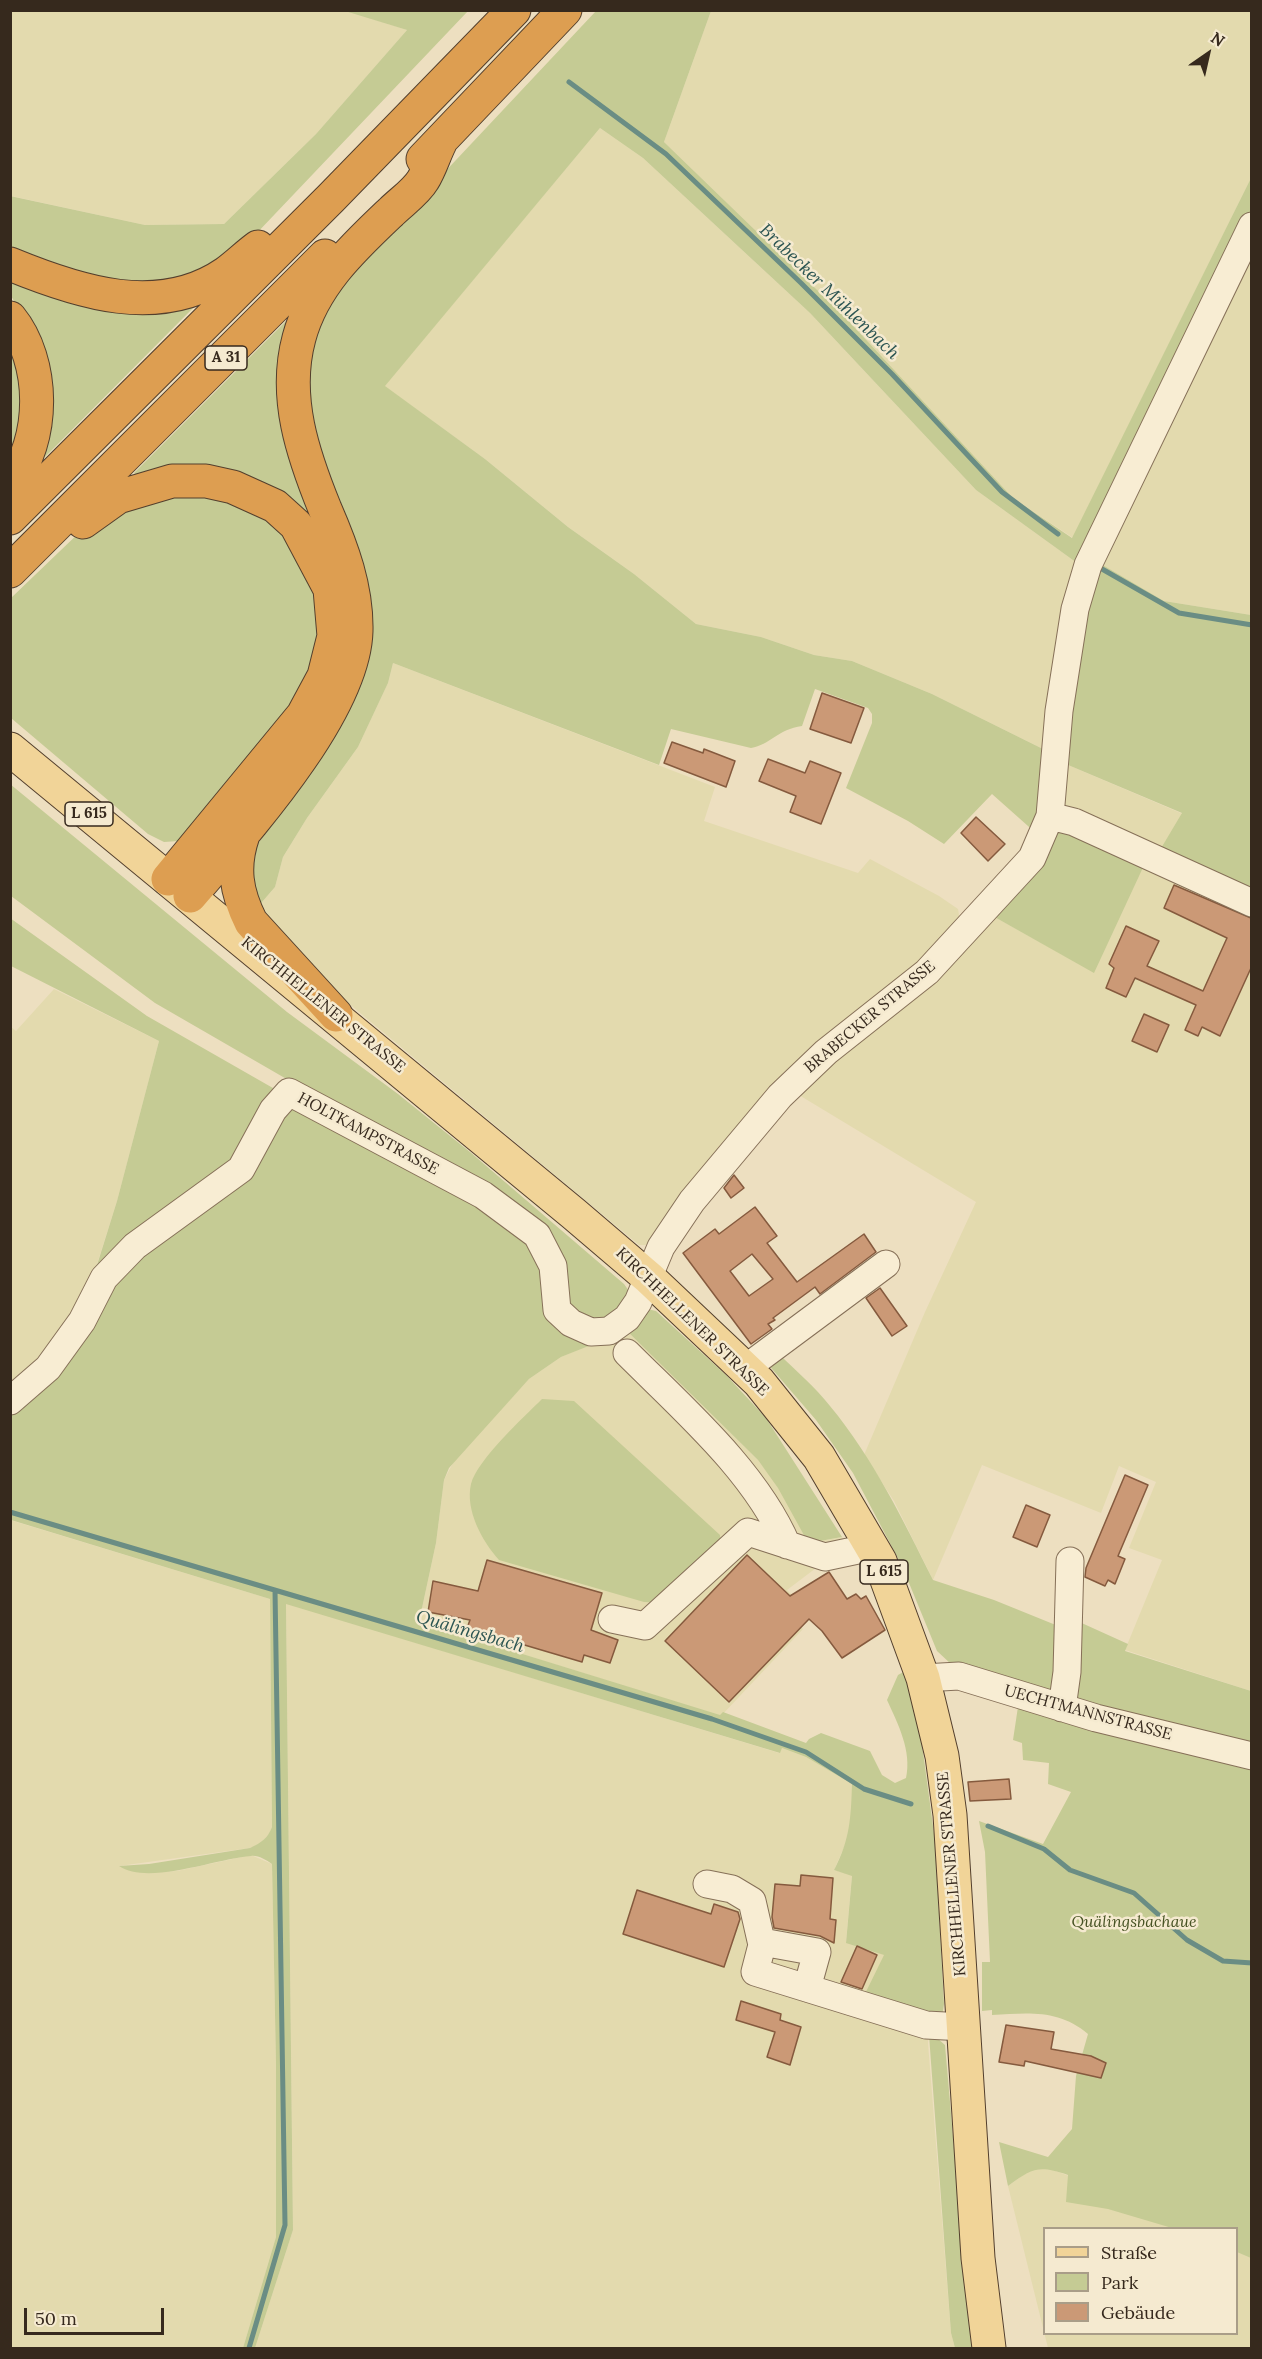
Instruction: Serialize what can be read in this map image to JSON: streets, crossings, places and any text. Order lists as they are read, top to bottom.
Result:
{
  "streets": {
    "highway": ["A 31"],
    "main road": ["L 615", "KIRCHHELLENER STRASSE"],
    "street": ["BRABECKER STRASSE", "HOLTKAMPSTRASSE", "UECHTMANNSTRASSE"]
  },
  "crossings": [
    ["KIRCHHELLENER STRASSE", "BRABECKER STRASSE"],
    ["KIRCHHELLENER STRASSE", "HOLTKAMPSTRASSE"],
    ["KIRCHHELLENER STRASSE", "UECHTMANNSTRASSE"],
    ["BRABECKER STRASSE", "HOLTKAMPSTRASSE"]
  ],
  "water": ["Brabecker Mühlenbach", "Quälingsbach"],
  "parks": ["Quälingsbachaue"],
  "legend": ["Straße", "Park", "Gebäude"],
  "scale_bar": "50 m",
  "north": "top right"
}
